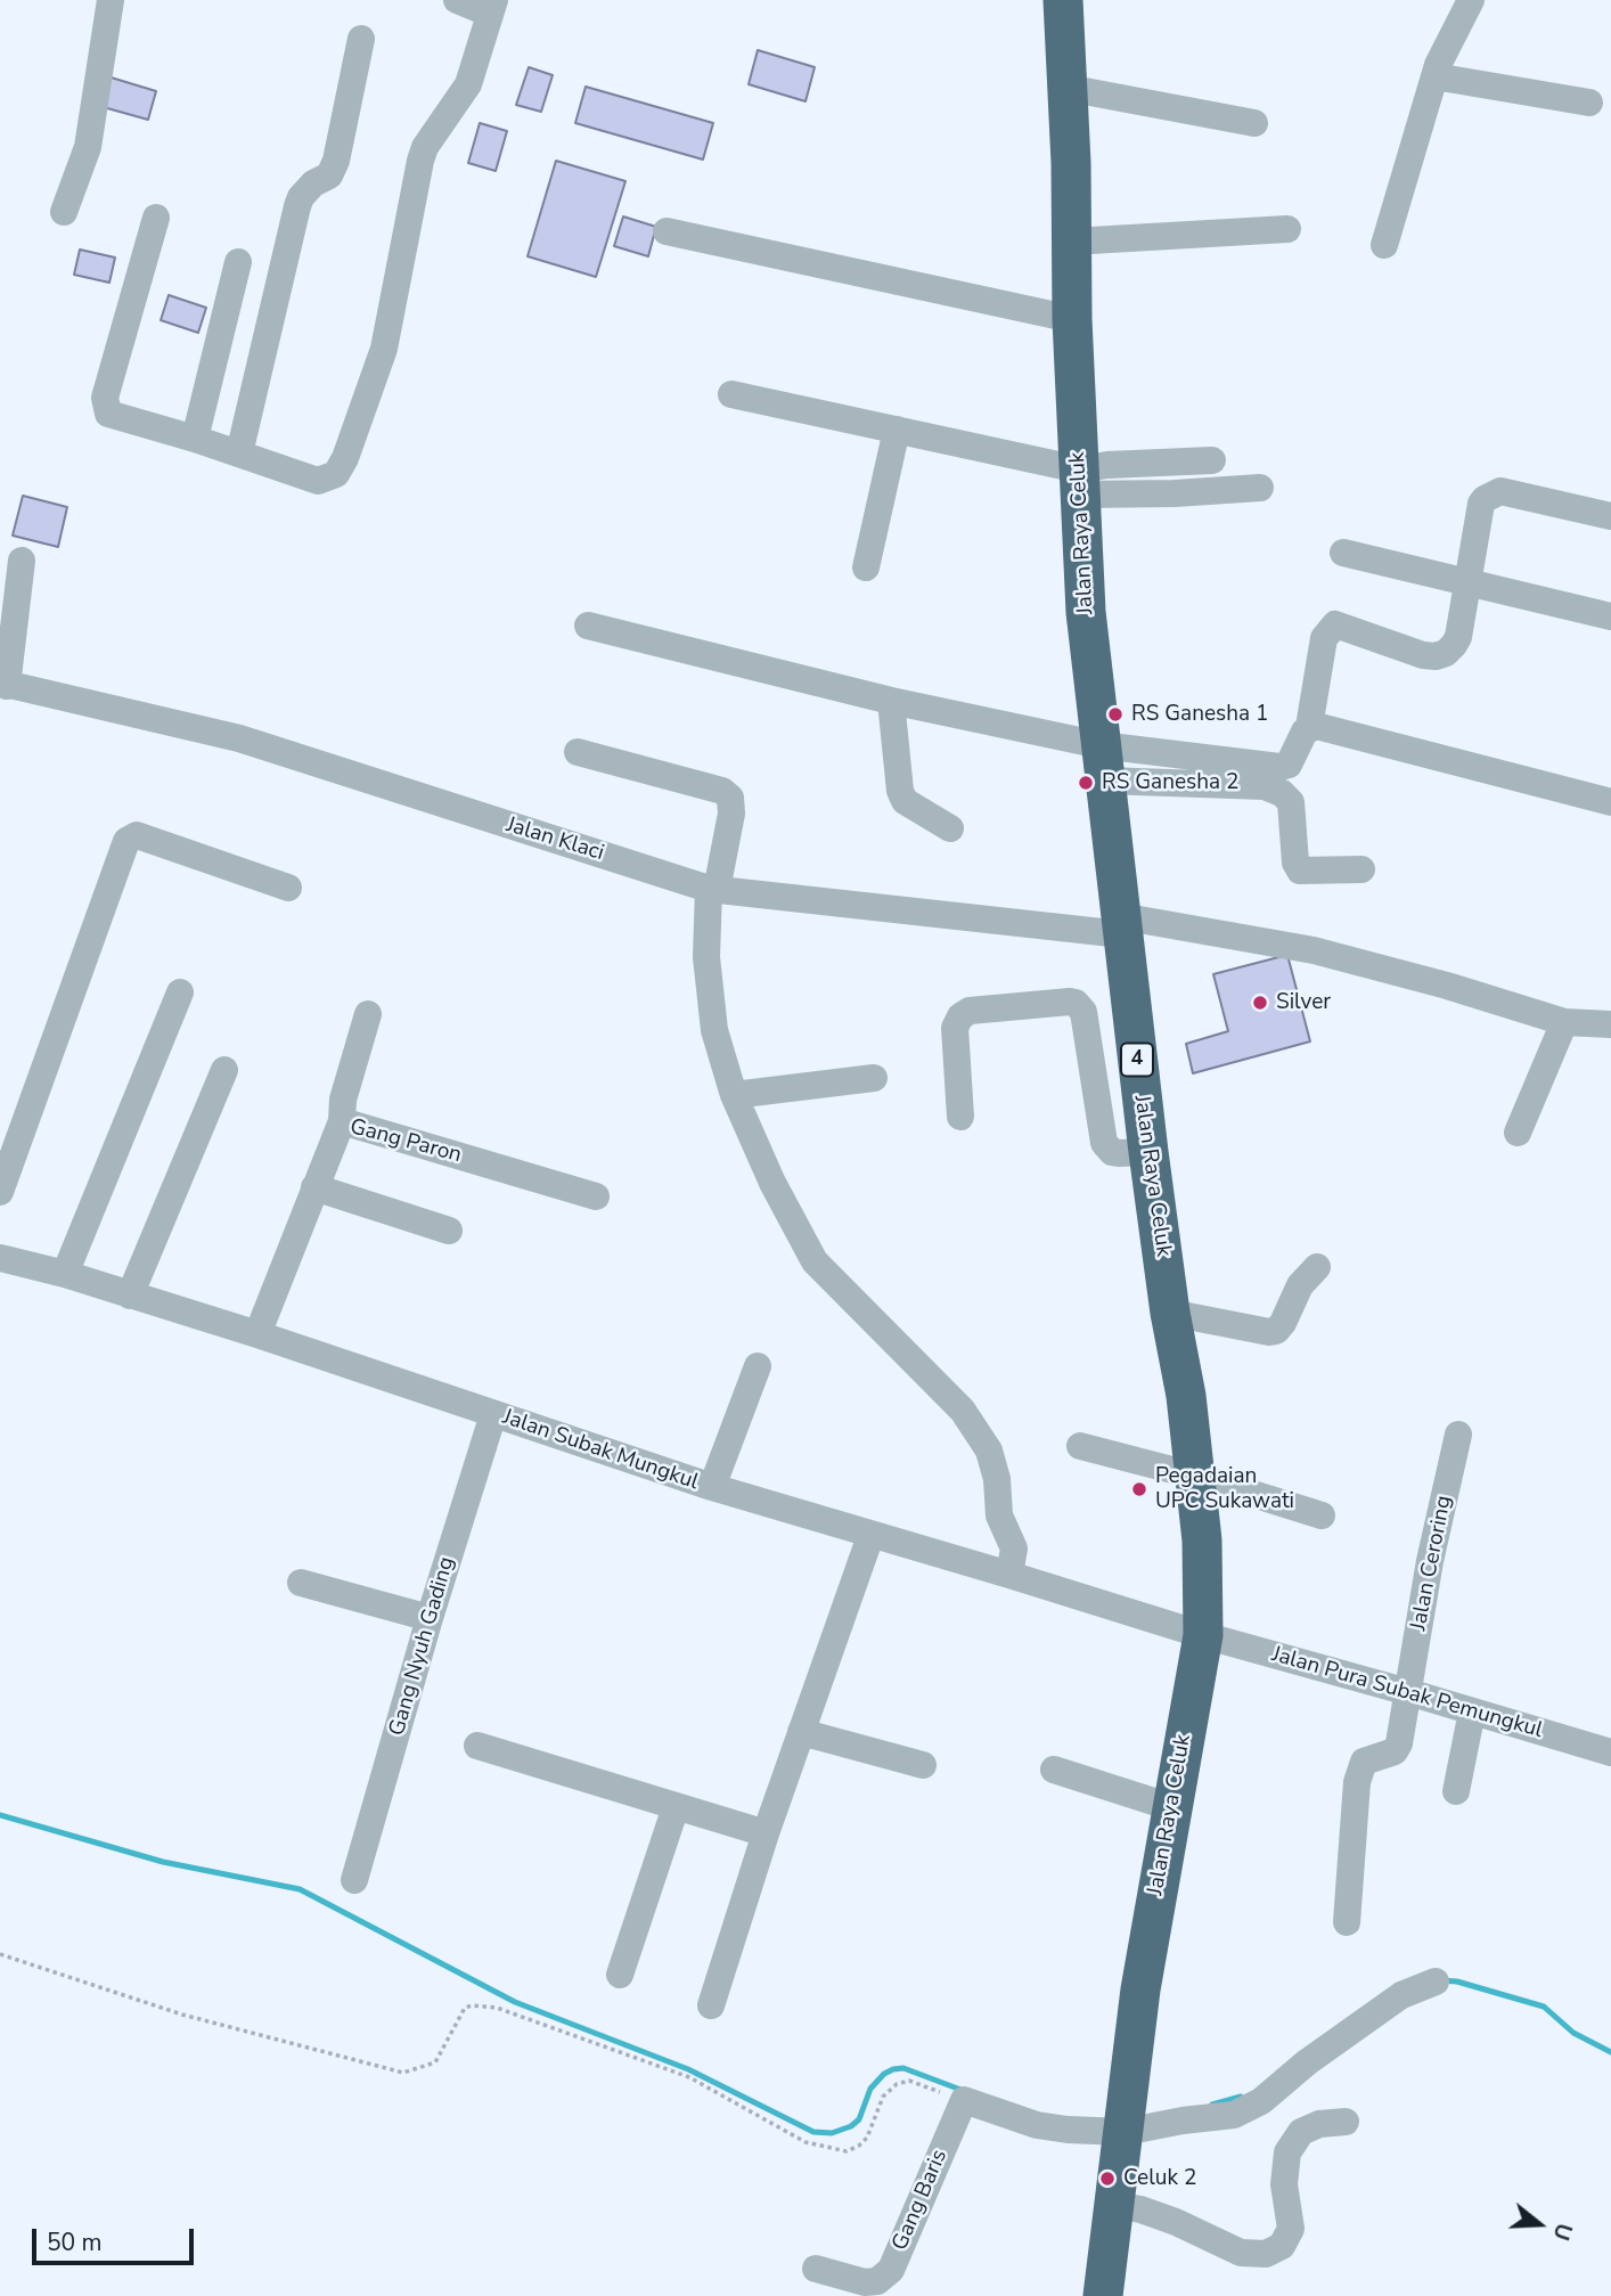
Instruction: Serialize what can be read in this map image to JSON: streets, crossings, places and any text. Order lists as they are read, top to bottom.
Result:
{
  "streets": {
    "highway": ["Jalan Raya Celuk", "4"],
    "street": [
      "Jalan Klaci",
      "Gang Paron",
      "Jalan Subak Mungkul",
      "Jalan Ceroring",
      "Gang Nyuh Gading",
      "Jalan Pura Subak Pemungkul",
      "Gang Baris"
    ]
  },
  "crossings": [
    ["Jalan Raya Celuk", "Jalan Klaci"],
    ["Jalan Raya Celuk", "Jalan Subak Mungkul"],
    ["Jalan Raya Celuk", "Jalan Pura Subak Pemungkul"],
    ["Gang Paron", "Jalan Subak Mungkul"],
    ["Jalan Subak Mungkul", "Gang Nyuh Gading"],
    ["Jalan Subak Mungkul", "Jalan Pura Subak Pemungkul"],
    ["Jalan Ceroring", "Jalan Pura Subak Pemungkul"]
  ],
  "places": [
    "RS Ganesha 1",
    "RS Ganesha 2",
    "Silver",
    "Pegadaian UPC Sukawati",
    "Celuk 2"
  ],
  "scale_bar": "50 m",
  "north": "right"
}
